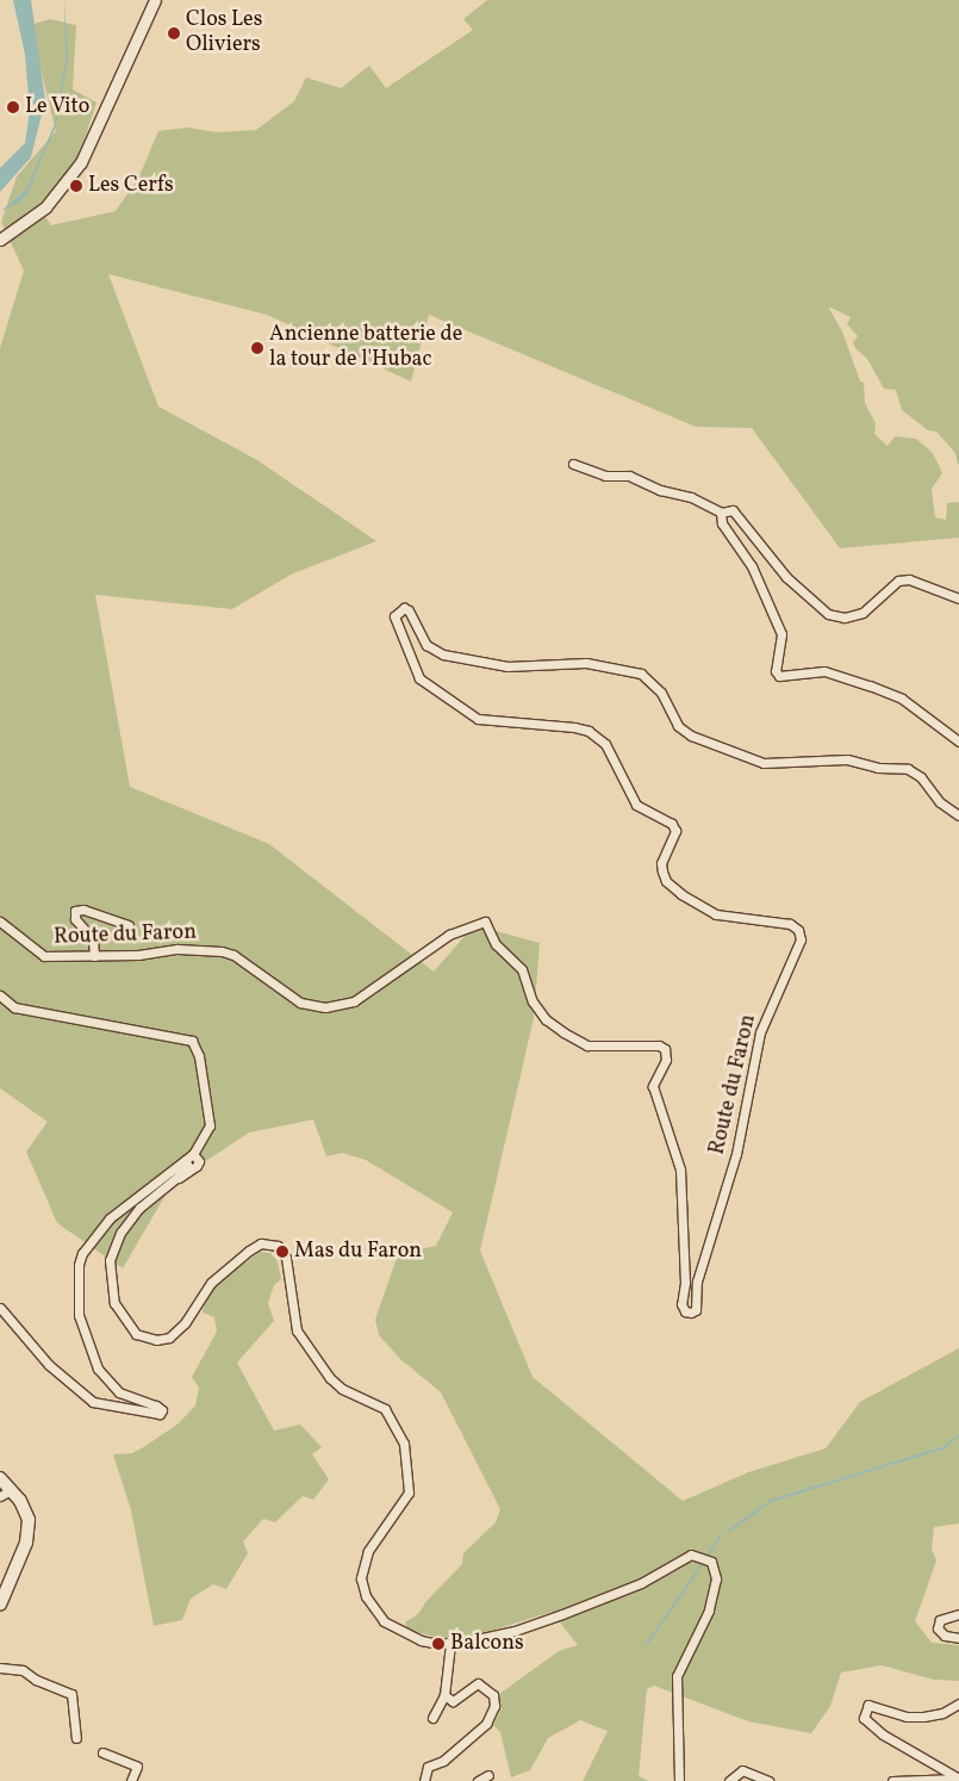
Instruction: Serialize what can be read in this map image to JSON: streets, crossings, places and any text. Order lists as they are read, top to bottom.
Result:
{
  "streets": {
    "street": ["Route du Faron"]
  },
  "places": [
    "Clos Les Oliviers",
    "Le Vito",
    "Les Cerfs",
    "Ancienne batterie de la tour de l'Hubac",
    "Mas du Faron",
    "Balcons"
  ]
}
